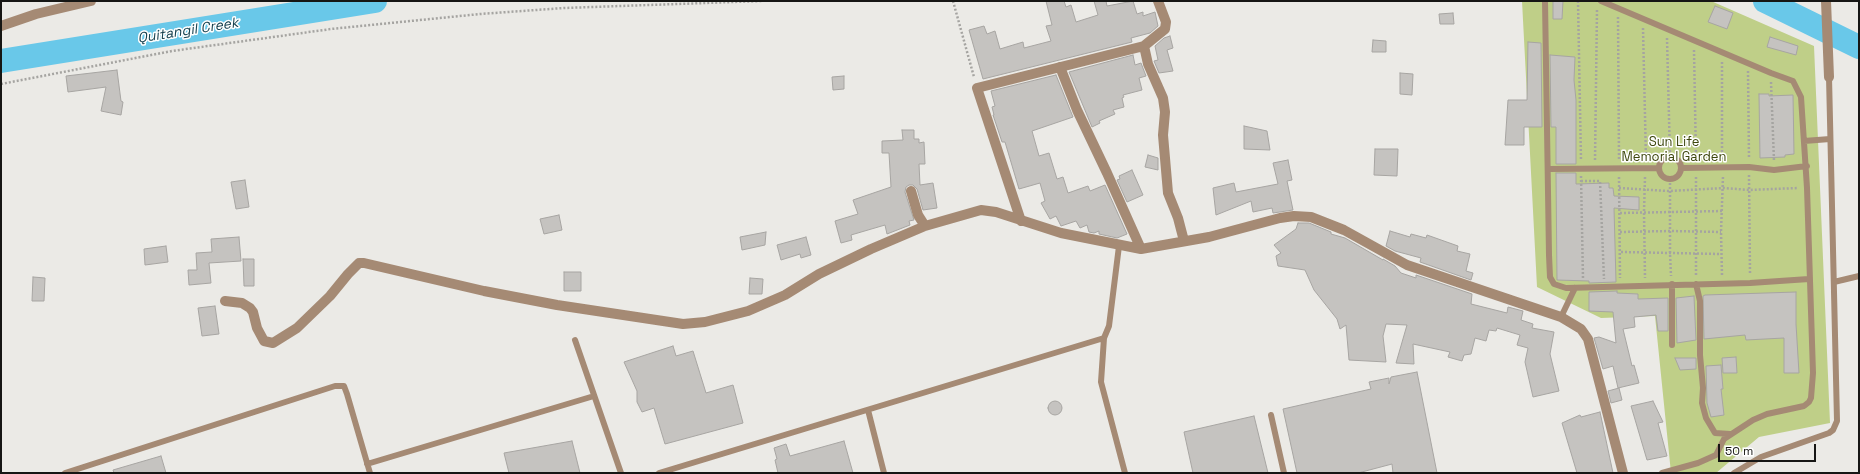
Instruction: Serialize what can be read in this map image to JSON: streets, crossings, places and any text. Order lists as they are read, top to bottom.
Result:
{
  "water": ["Quitangil Creek"],
  "parks": ["Sun Life Memorial Garden"],
  "scale_bar": "50 m"
}
